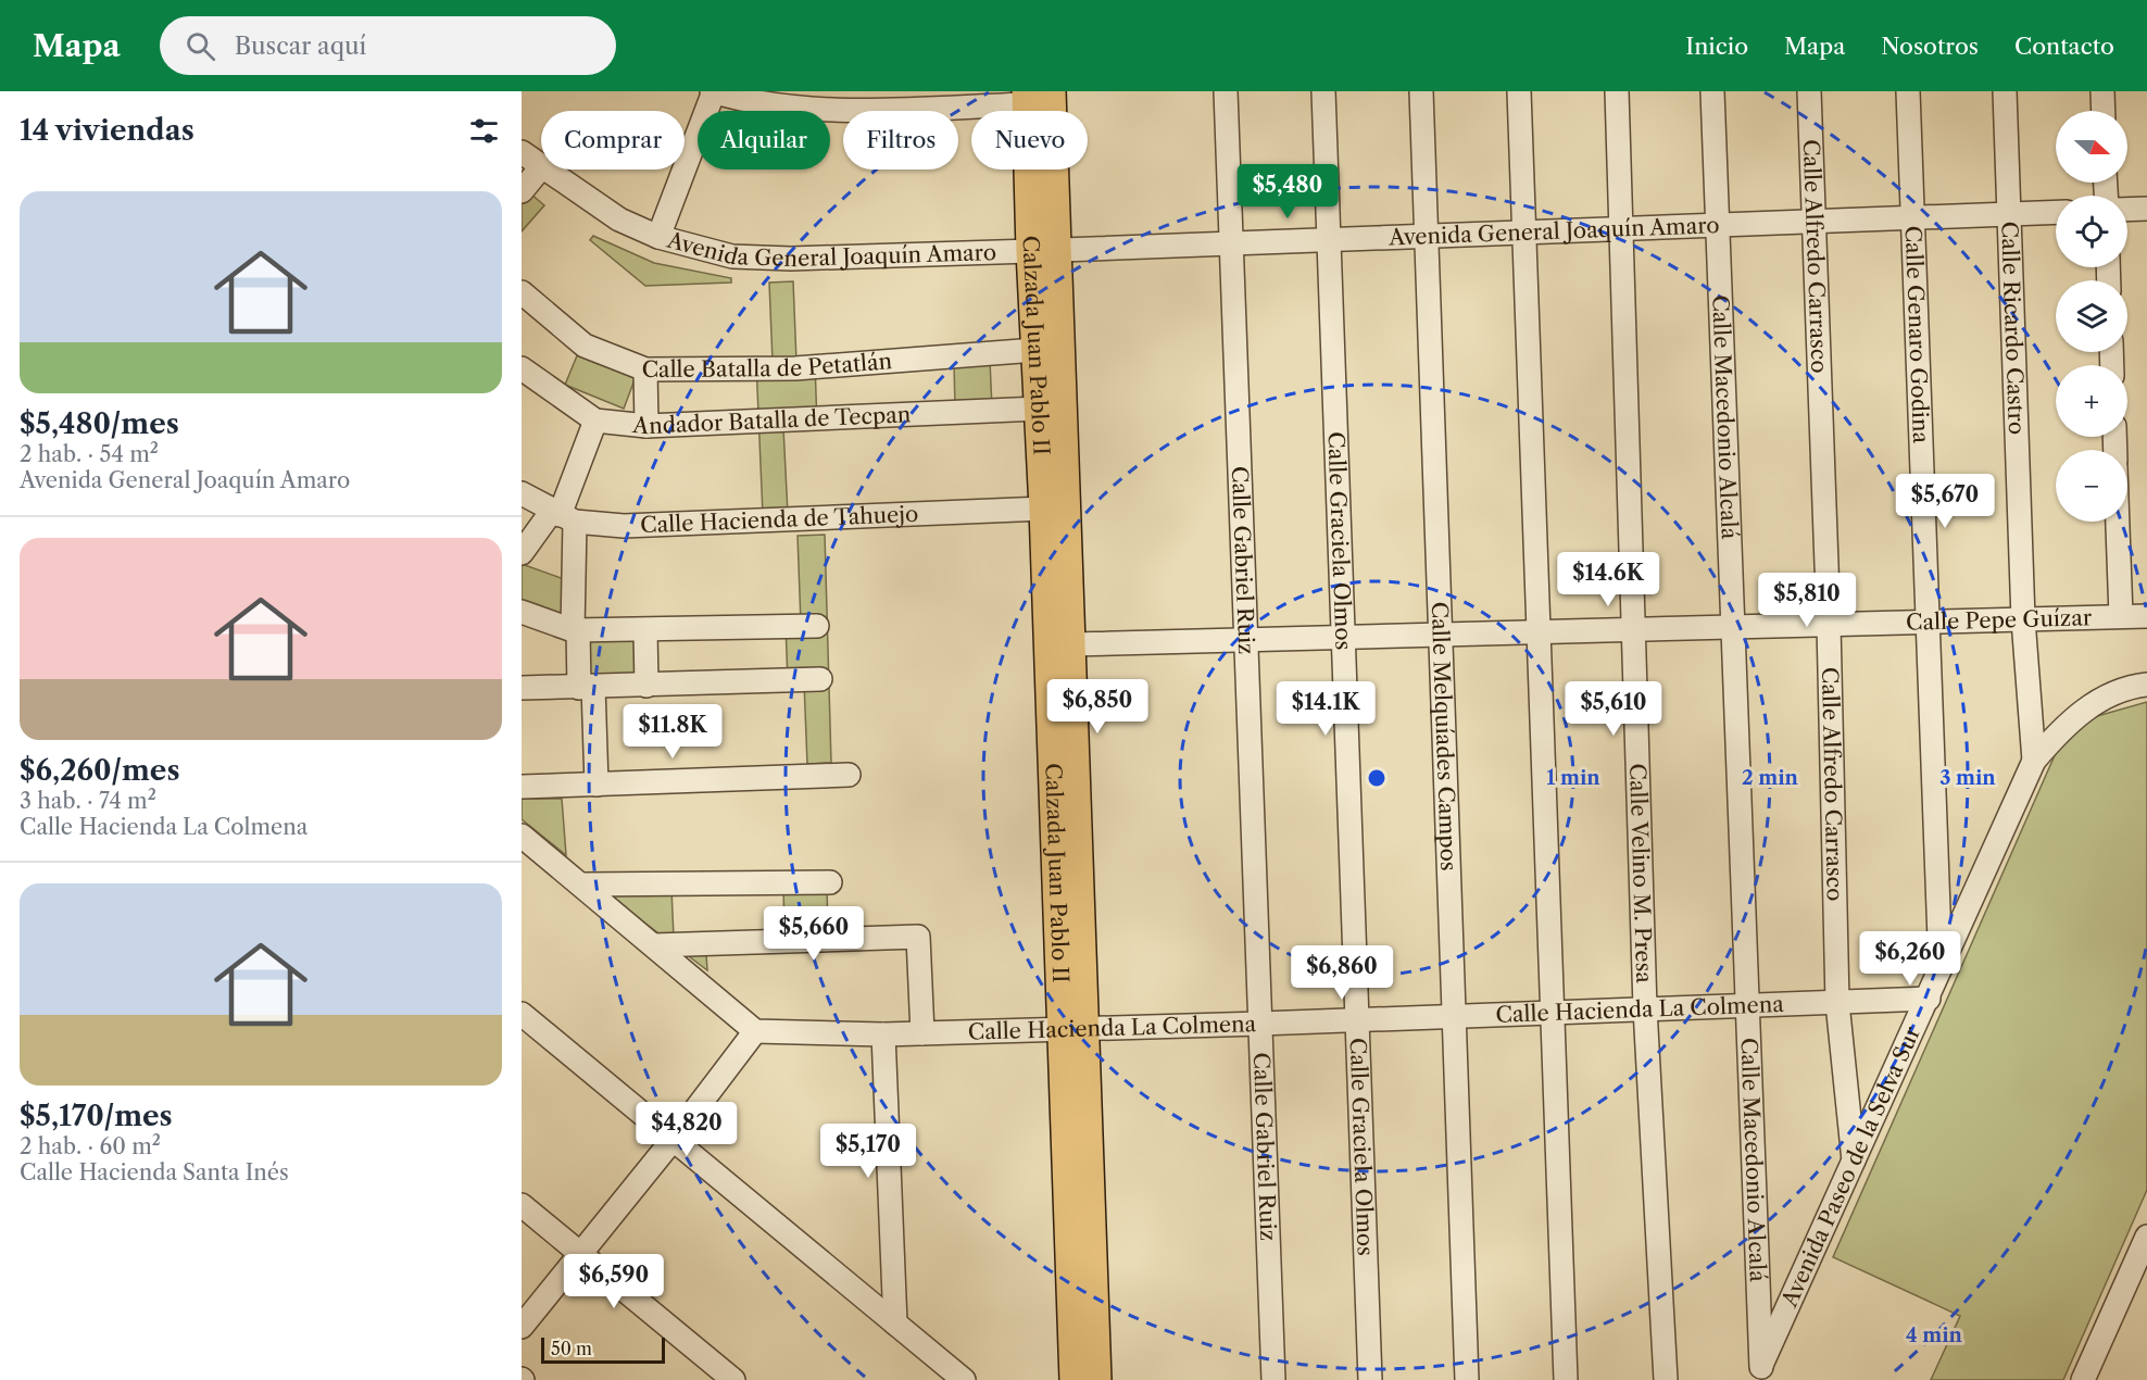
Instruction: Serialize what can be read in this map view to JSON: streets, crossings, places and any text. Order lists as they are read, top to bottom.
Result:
{
  "streets": {
    "main road": ["Calzada Juan Pablo II"],
    "street": [
      "Avenida General Joaquín Amaro",
      "Calle Alfredo Carrasco",
      "Calle Ricardo Castro",
      "Calle Genaro Godina",
      "Calle Batalla de Petatlán",
      "Calle Macedonio Alcalá",
      "Andador Batalla de Tecpan",
      "Calle Hacienda de Tahuejo",
      "Calle Graciela Olmos",
      "Calle Gabriel Ruiz",
      "Calle Pepe Guízar",
      "Calle Melquíades Campos",
      "Calle Velino M. Presa",
      "Calle Hacienda La Colmena",
      "Avenida Paseo de la Selva Sur"
    ]
  },
  "crossings": [
    ["Avenida General Joaquín Amaro", "Calle Alfredo Carrasco"],
    ["Avenida General Joaquín Amaro", "Calle Ricardo Castro"],
    ["Avenida General Joaquín Amaro", "Calle Genaro Godina"],
    ["Avenida General Joaquín Amaro", "Calzada Juan Pablo II"],
    ["Avenida General Joaquín Amaro", "Calle Macedonio Alcalá"],
    ["Avenida General Joaquín Amaro", "Calle Graciela Olmos"],
    ["Avenida General Joaquín Amaro", "Calle Gabriel Ruiz"],
    ["Avenida General Joaquín Amaro", "Calle Melquíades Campos"],
    ["Avenida General Joaquín Amaro", "Calle Velino M. Presa"],
    ["Calle Alfredo Carrasco", "Calle Pepe Guízar"],
    ["Calle Alfredo Carrasco", "Calle Hacienda La Colmena"],
    ["Calle Alfredo Carrasco", "Avenida Paseo de la Selva Sur"],
    ["Calle Ricardo Castro", "Calle Pepe Guízar"],
    ["Calle Ricardo Castro", "Avenida Paseo de la Selva Sur"],
    ["Calle Genaro Godina", "Calle Pepe Guízar"],
    ["Calle Genaro Godina", "Avenida Paseo de la Selva Sur"],
    ["Calzada Juan Pablo II", "Calle Batalla de Petatlán"],
    ["Calzada Juan Pablo II", "Andador Batalla de Tecpan"],
    ["Calzada Juan Pablo II", "Calle Hacienda de Tahuejo"],
    ["Calzada Juan Pablo II", "Calle Pepe Guízar"],
    ["Calzada Juan Pablo II", "Calle Hacienda La Colmena"],
    ["Calle Macedonio Alcalá", "Calle Pepe Guízar"],
    ["Calle Macedonio Alcalá", "Calle Hacienda La Colmena"],
    ["Calle Macedonio Alcalá", "Avenida Paseo de la Selva Sur"],
    ["Calle Graciela Olmos", "Calle Pepe Guízar"],
    ["Calle Graciela Olmos", "Calle Hacienda La Colmena"],
    ["Calle Gabriel Ruiz", "Calle Pepe Guízar"],
    ["Calle Gabriel Ruiz", "Calle Hacienda La Colmena"],
    ["Calle Pepe Guízar", "Calle Melquíades Campos"],
    ["Calle Pepe Guízar", "Calle Velino M. Presa"],
    ["Calle Melquíades Campos", "Calle Hacienda La Colmena"],
    ["Calle Velino M. Presa", "Calle Hacienda La Colmena"],
    ["Calle Hacienda La Colmena", "Avenida Paseo de la Selva Sur"]
  ],
  "scale_bar": "50 m",
  "north": "right",
  "page": {
    "header": "Mapa",
    "search": "Buscar aquí",
    "nav": [
      "Inicio",
      "Mapa",
      "Nosotros",
      "Contacto"
    ],
    "heading": "14 viviendas",
    "map_buttons": ["+", "−"],
    "chip": [
      "Comprar",
      "Alquilar",
      "Filtros",
      "Nuevo"
    ],
    "price": [
      "$5,480",
      "$5,670",
      "$14.6K",
      "$5,810",
      "$6,850",
      "$14.1K",
      "$5,610",
      "$11.8K",
      "$5,660",
      "$6,260",
      "$6,860",
      "$4,820",
      "$5,170",
      "$6,590"
    ],
    "list": [
      {
        "name": "$5,480/mes",
        "note": "2 hab. · 54 m² · Avenida General Joaquín Amaro"
      },
      {
        "name": "$6,260/mes",
        "note": "3 hab. · 74 m² · Calle Hacienda La Colmena"
      },
      {
        "name": "$5,170/mes",
        "note": "2 hab. · 60 m² · Calle Hacienda Santa Inés"
      }
    ],
    "scale": "50 m"
  },
  "rings": [
    "1 min",
    "2 min",
    "3 min",
    "4 min"
  ]
}
